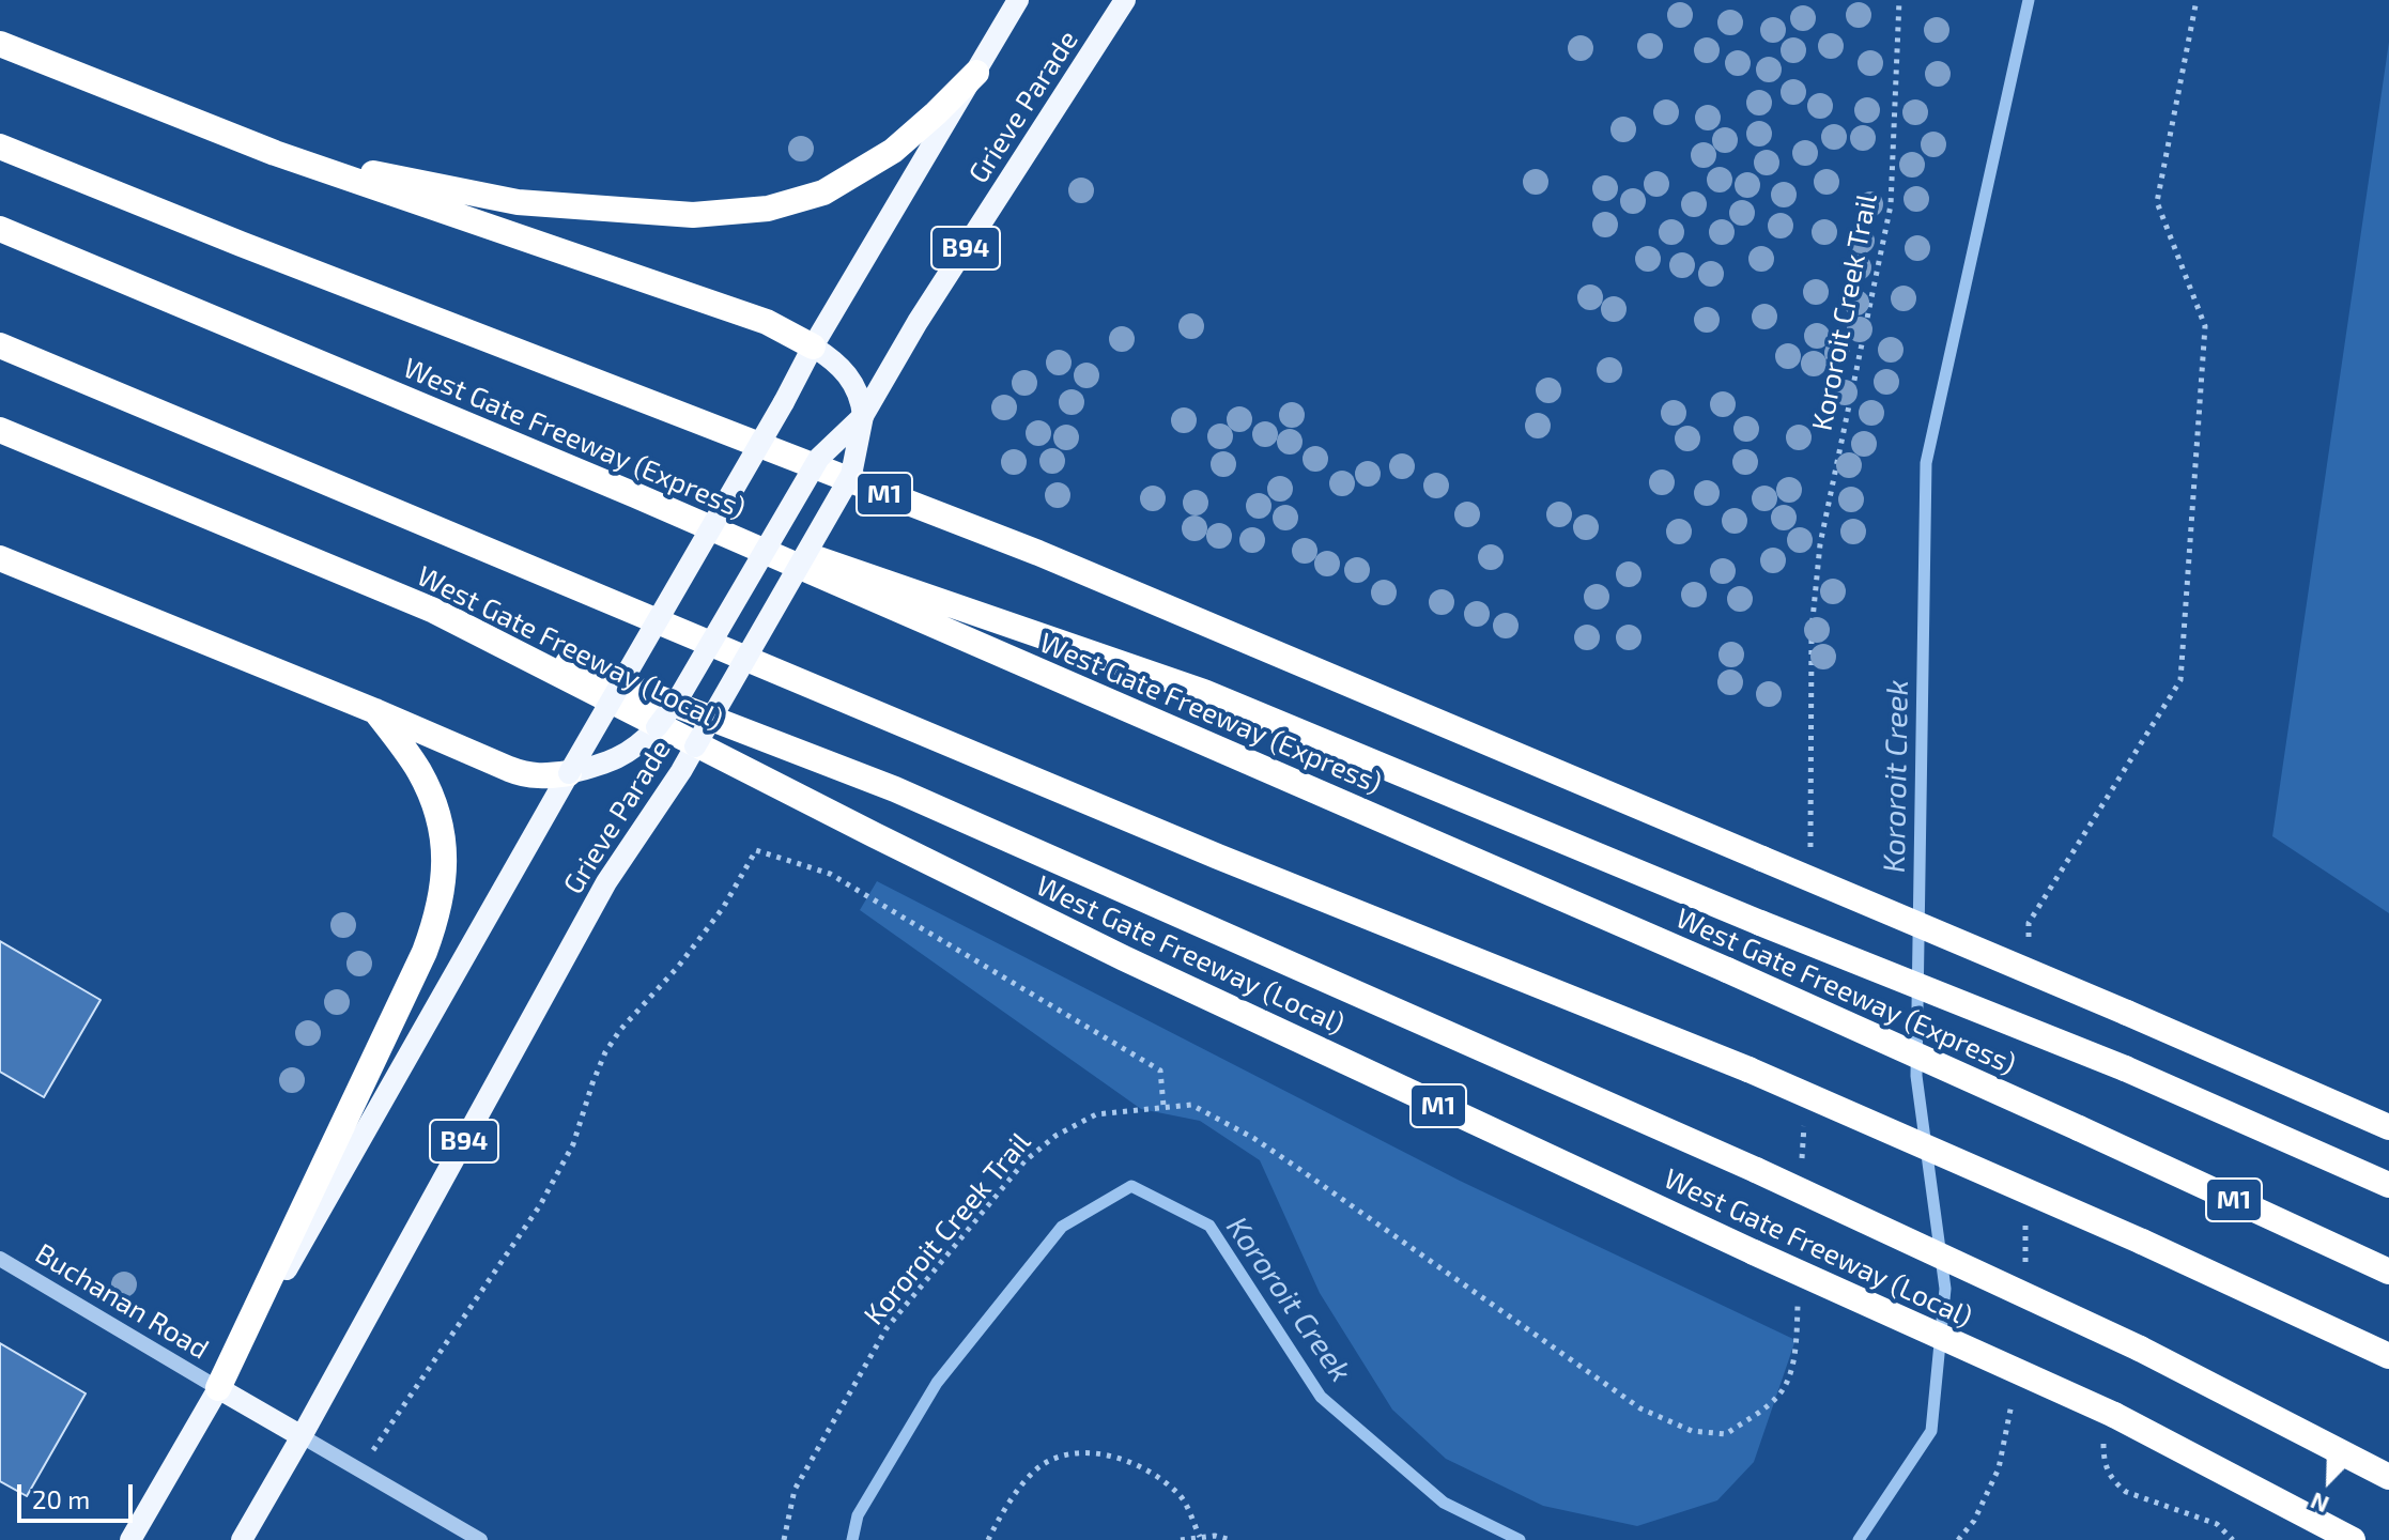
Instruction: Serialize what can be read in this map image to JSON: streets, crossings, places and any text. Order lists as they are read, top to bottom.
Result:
{
  "streets": {
    "highway": ["West Gate Freeway (Express)", "M1", "West Gate Freeway (Local)"],
    "main road": ["Grieve Parade", "B94"],
    "street": ["Buchanan Road"],
    "path": ["Kororoit Creek Trail"]
  },
  "crossings": [
    ["Grieve Parade", "Buchanan Road"]
  ],
  "water": ["Kororoit Creek"],
  "scale_bar": "20 m",
  "north": "bottom left"
}
